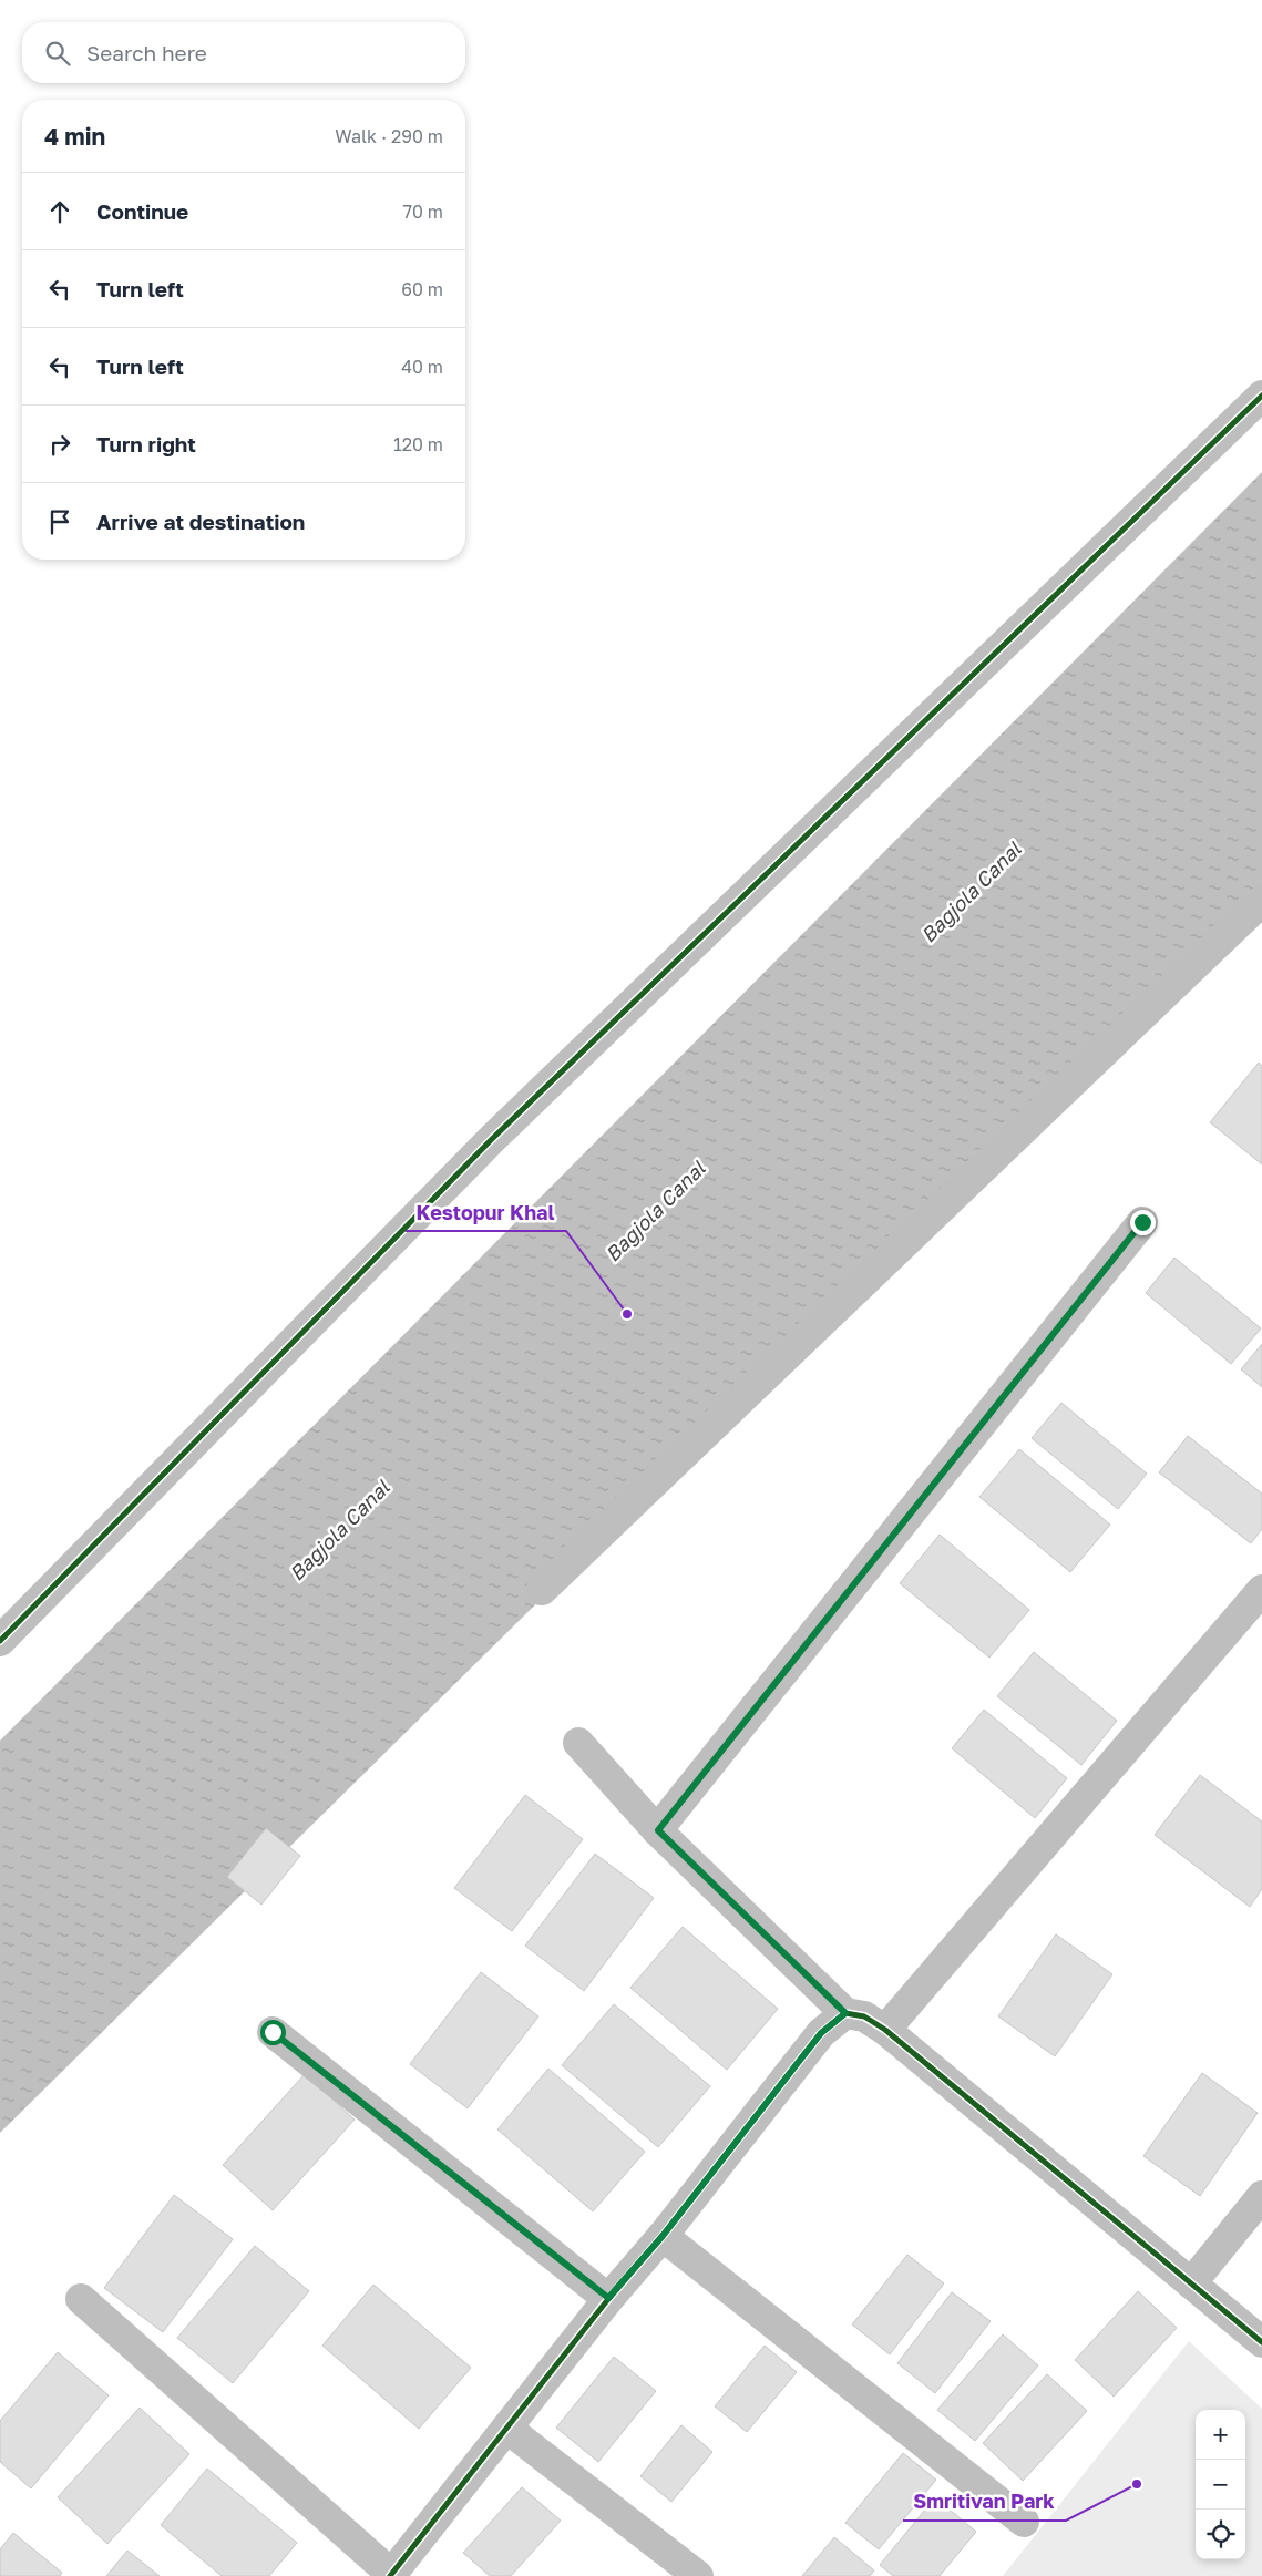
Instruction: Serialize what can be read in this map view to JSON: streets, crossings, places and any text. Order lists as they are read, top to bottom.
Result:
{
  "water": ["Bagjola Canal"],
  "places": ["Kestopur Khal", "Smritivan Park"],
  "page": {
    "search": "Search here",
    "heading": ["4 min", "Walk · 290 m"],
    "list": [
      ["Continue", "70 m"],
      ["Turn left", "60 m"],
      ["Turn left", "40 m"],
      ["Turn right", "120 m"],
      "Arrive at destination"
    ],
    "map_buttons": ["+", "−"]
  }
}
